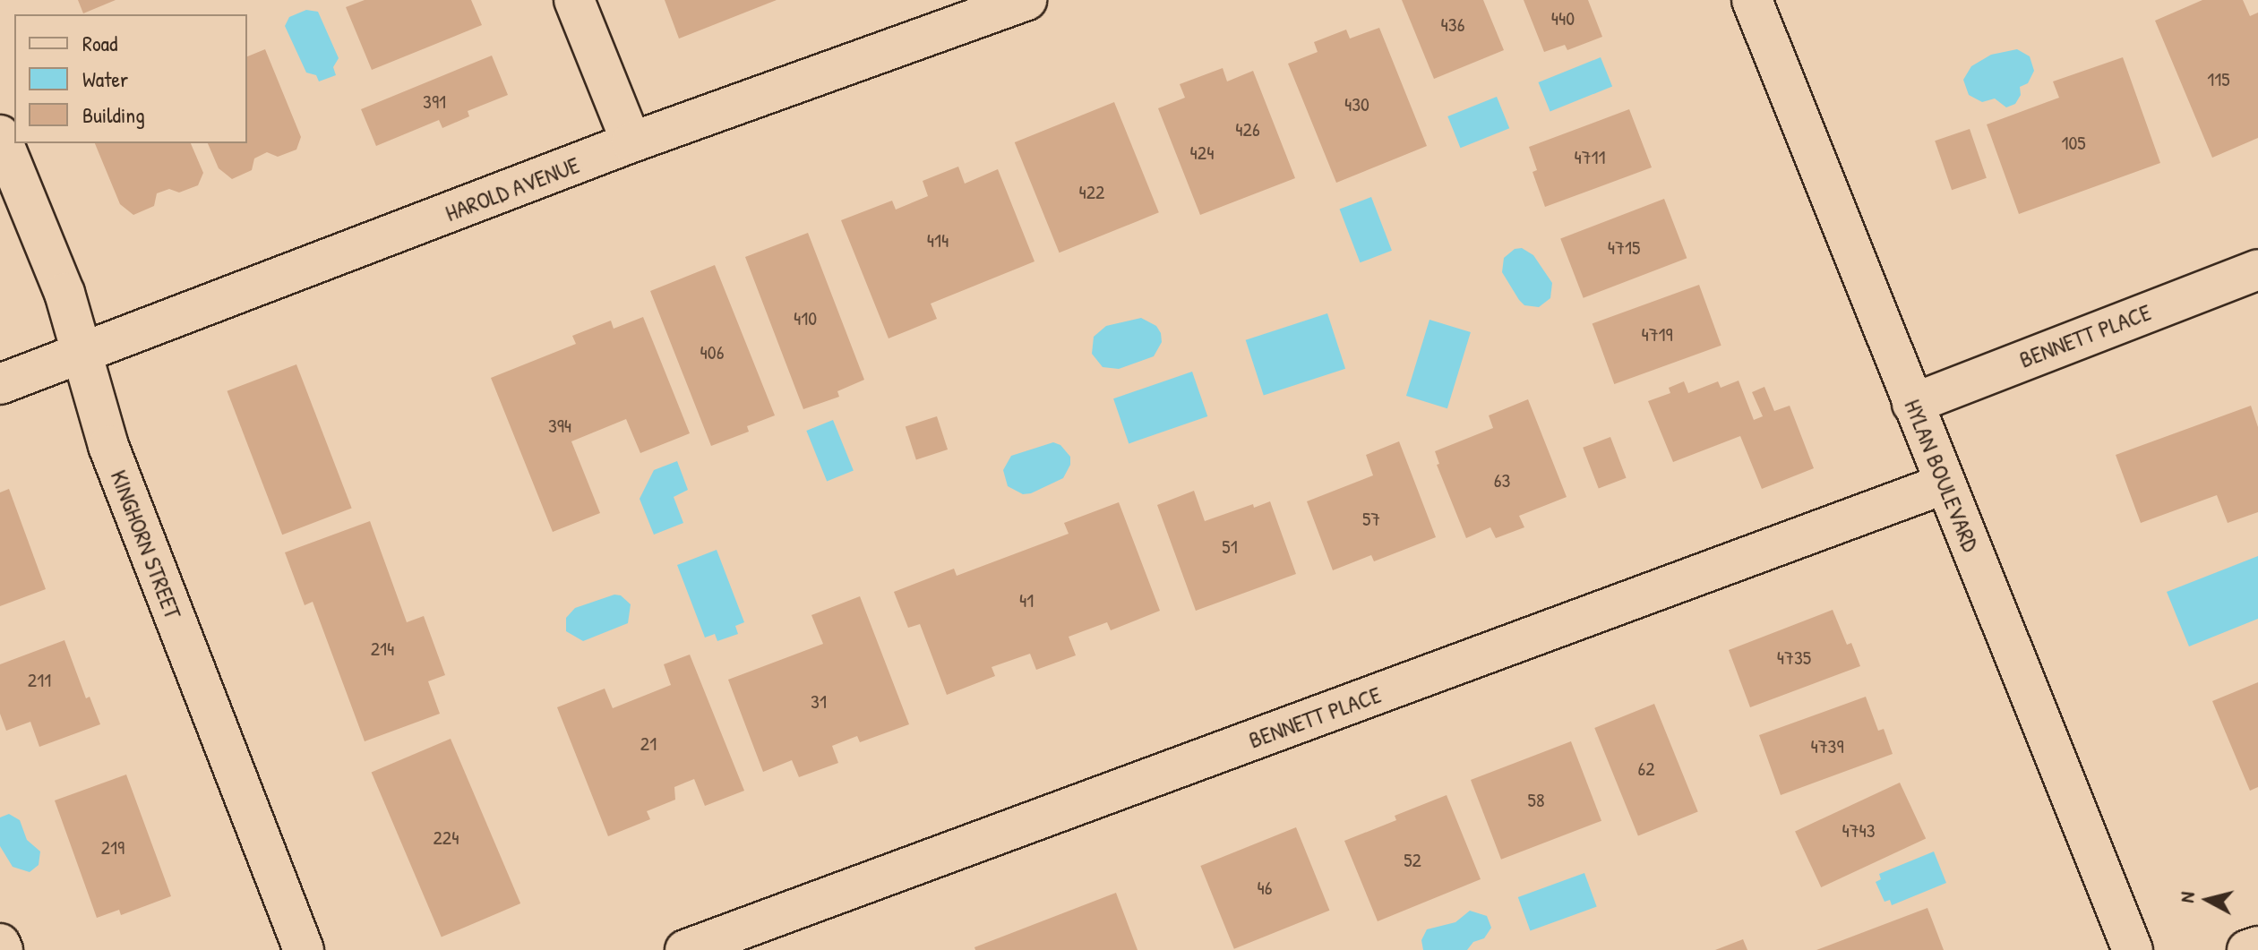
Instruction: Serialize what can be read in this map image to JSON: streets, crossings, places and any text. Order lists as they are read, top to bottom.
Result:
{
  "streets": {
    "street": [
      "HAROLD AVENUE",
      "BENNETT PLACE",
      "HYLAN BOULEVARD",
      "KINGHORN STREET"
    ]
  },
  "crossings": [
    ["HAROLD AVENUE", "KINGHORN STREET"],
    ["BENNETT PLACE", "HYLAN BOULEVARD"]
  ],
  "house_numbers": [
    "440",
    "436",
    "115",
    "391",
    "430",
    "426",
    "105",
    "424",
    "4711",
    "422",
    "414",
    "4715",
    "410",
    "4719",
    "406",
    "394",
    "63",
    "57",
    "51",
    "41",
    "214",
    "4735",
    "211",
    "31",
    "21",
    "4739",
    "62",
    "58",
    "4743",
    "224",
    "219",
    "52",
    "46"
  ],
  "legend": ["Road", "Water", "Building"],
  "north": "left"
}
